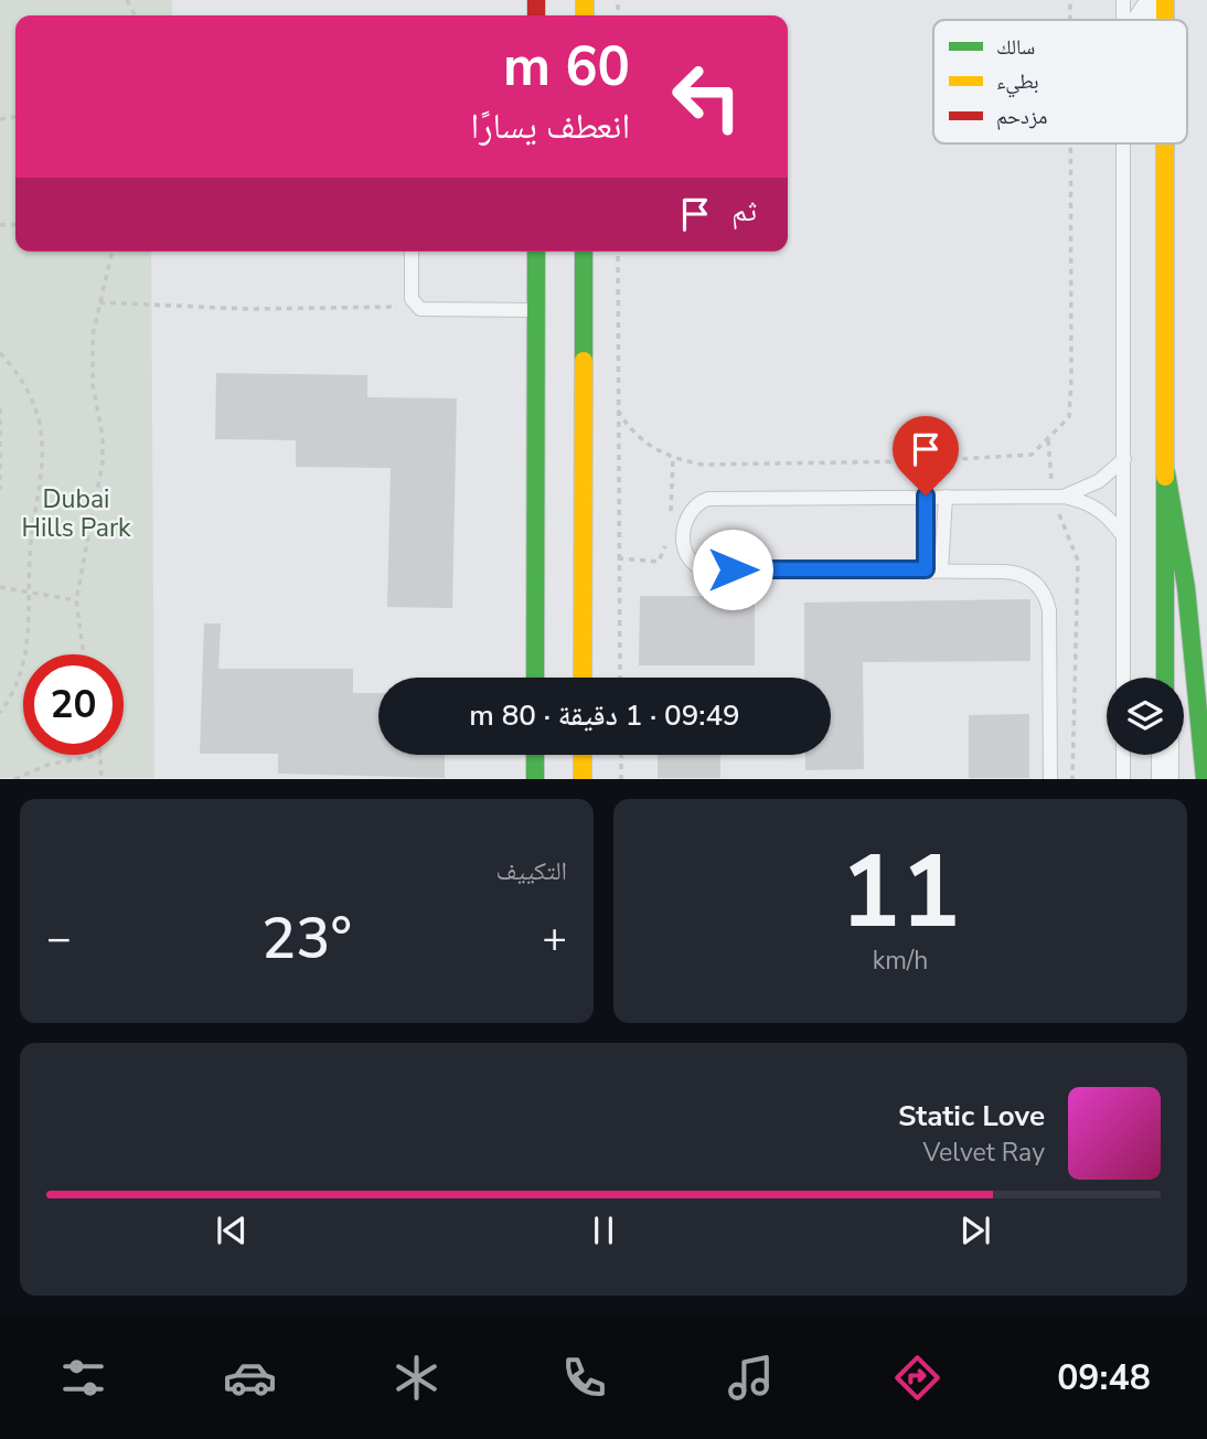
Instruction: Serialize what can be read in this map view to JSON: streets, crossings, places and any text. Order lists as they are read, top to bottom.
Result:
{
  "parks": ["Dubai Hills Park"],
  "legend": ["سالك", "بطيء", "مزدحم"],
  "page": {
    "turn": ["60 m", "انعطف يسارًا"],
    "then": "ثم",
    "limit": "20",
    "trip": "09:49 · 1 دقيقة · 80 m",
    "tile": [
      ["11", "km/h"],
      "التكييف"
    ],
    "heat": ["−", "23°", "+"],
    "song": ["Static Love", "Velvet Ray"],
    "tabs": "09:48"
  }
}
